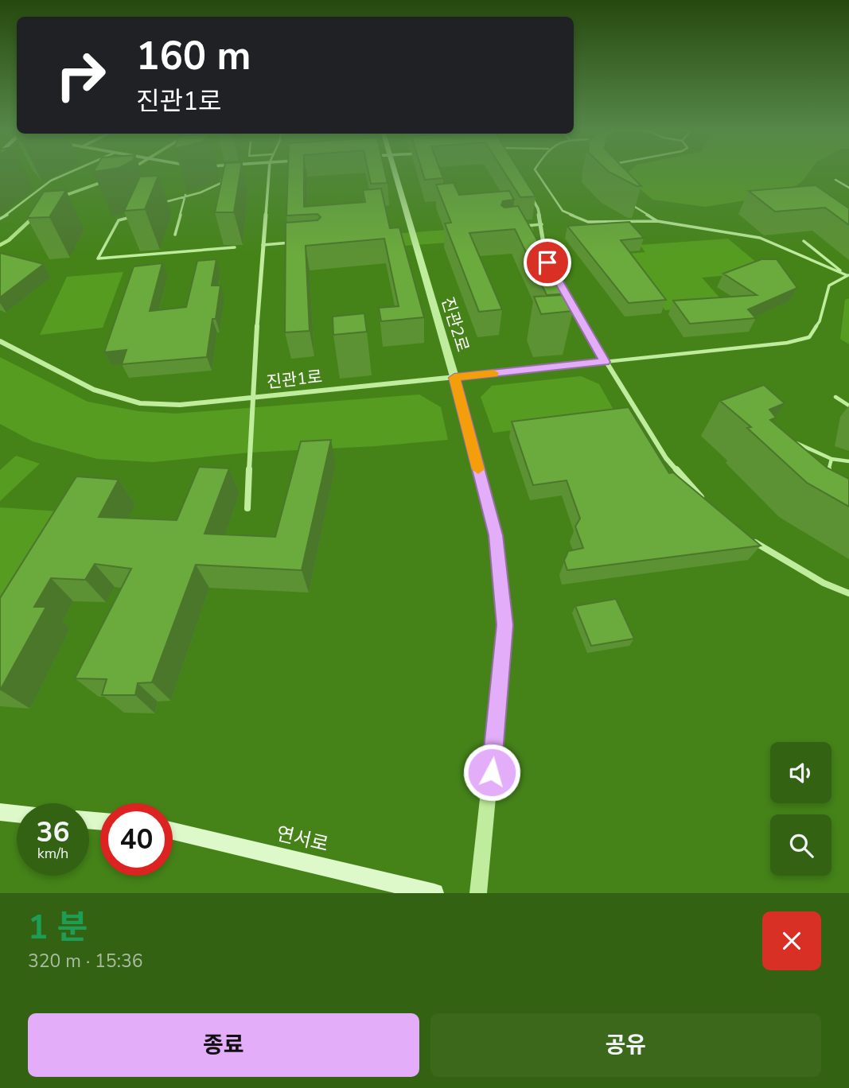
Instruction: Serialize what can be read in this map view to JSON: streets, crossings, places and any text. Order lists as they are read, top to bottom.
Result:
{
  "streets": {
    "main road": ["연서로"],
    "street": ["진관2로", "진관1로"]
  },
  "crossings": [
    ["진관2로", "진관1로"]
  ],
  "page": {
    "turn": ["160 m", "진관1로"],
    "speed": "36 km/h",
    "limit": "40",
    "heading": ["1 분", "320 m · 15:36"],
    "buttons": ["종료", "공유"]
  }
}
